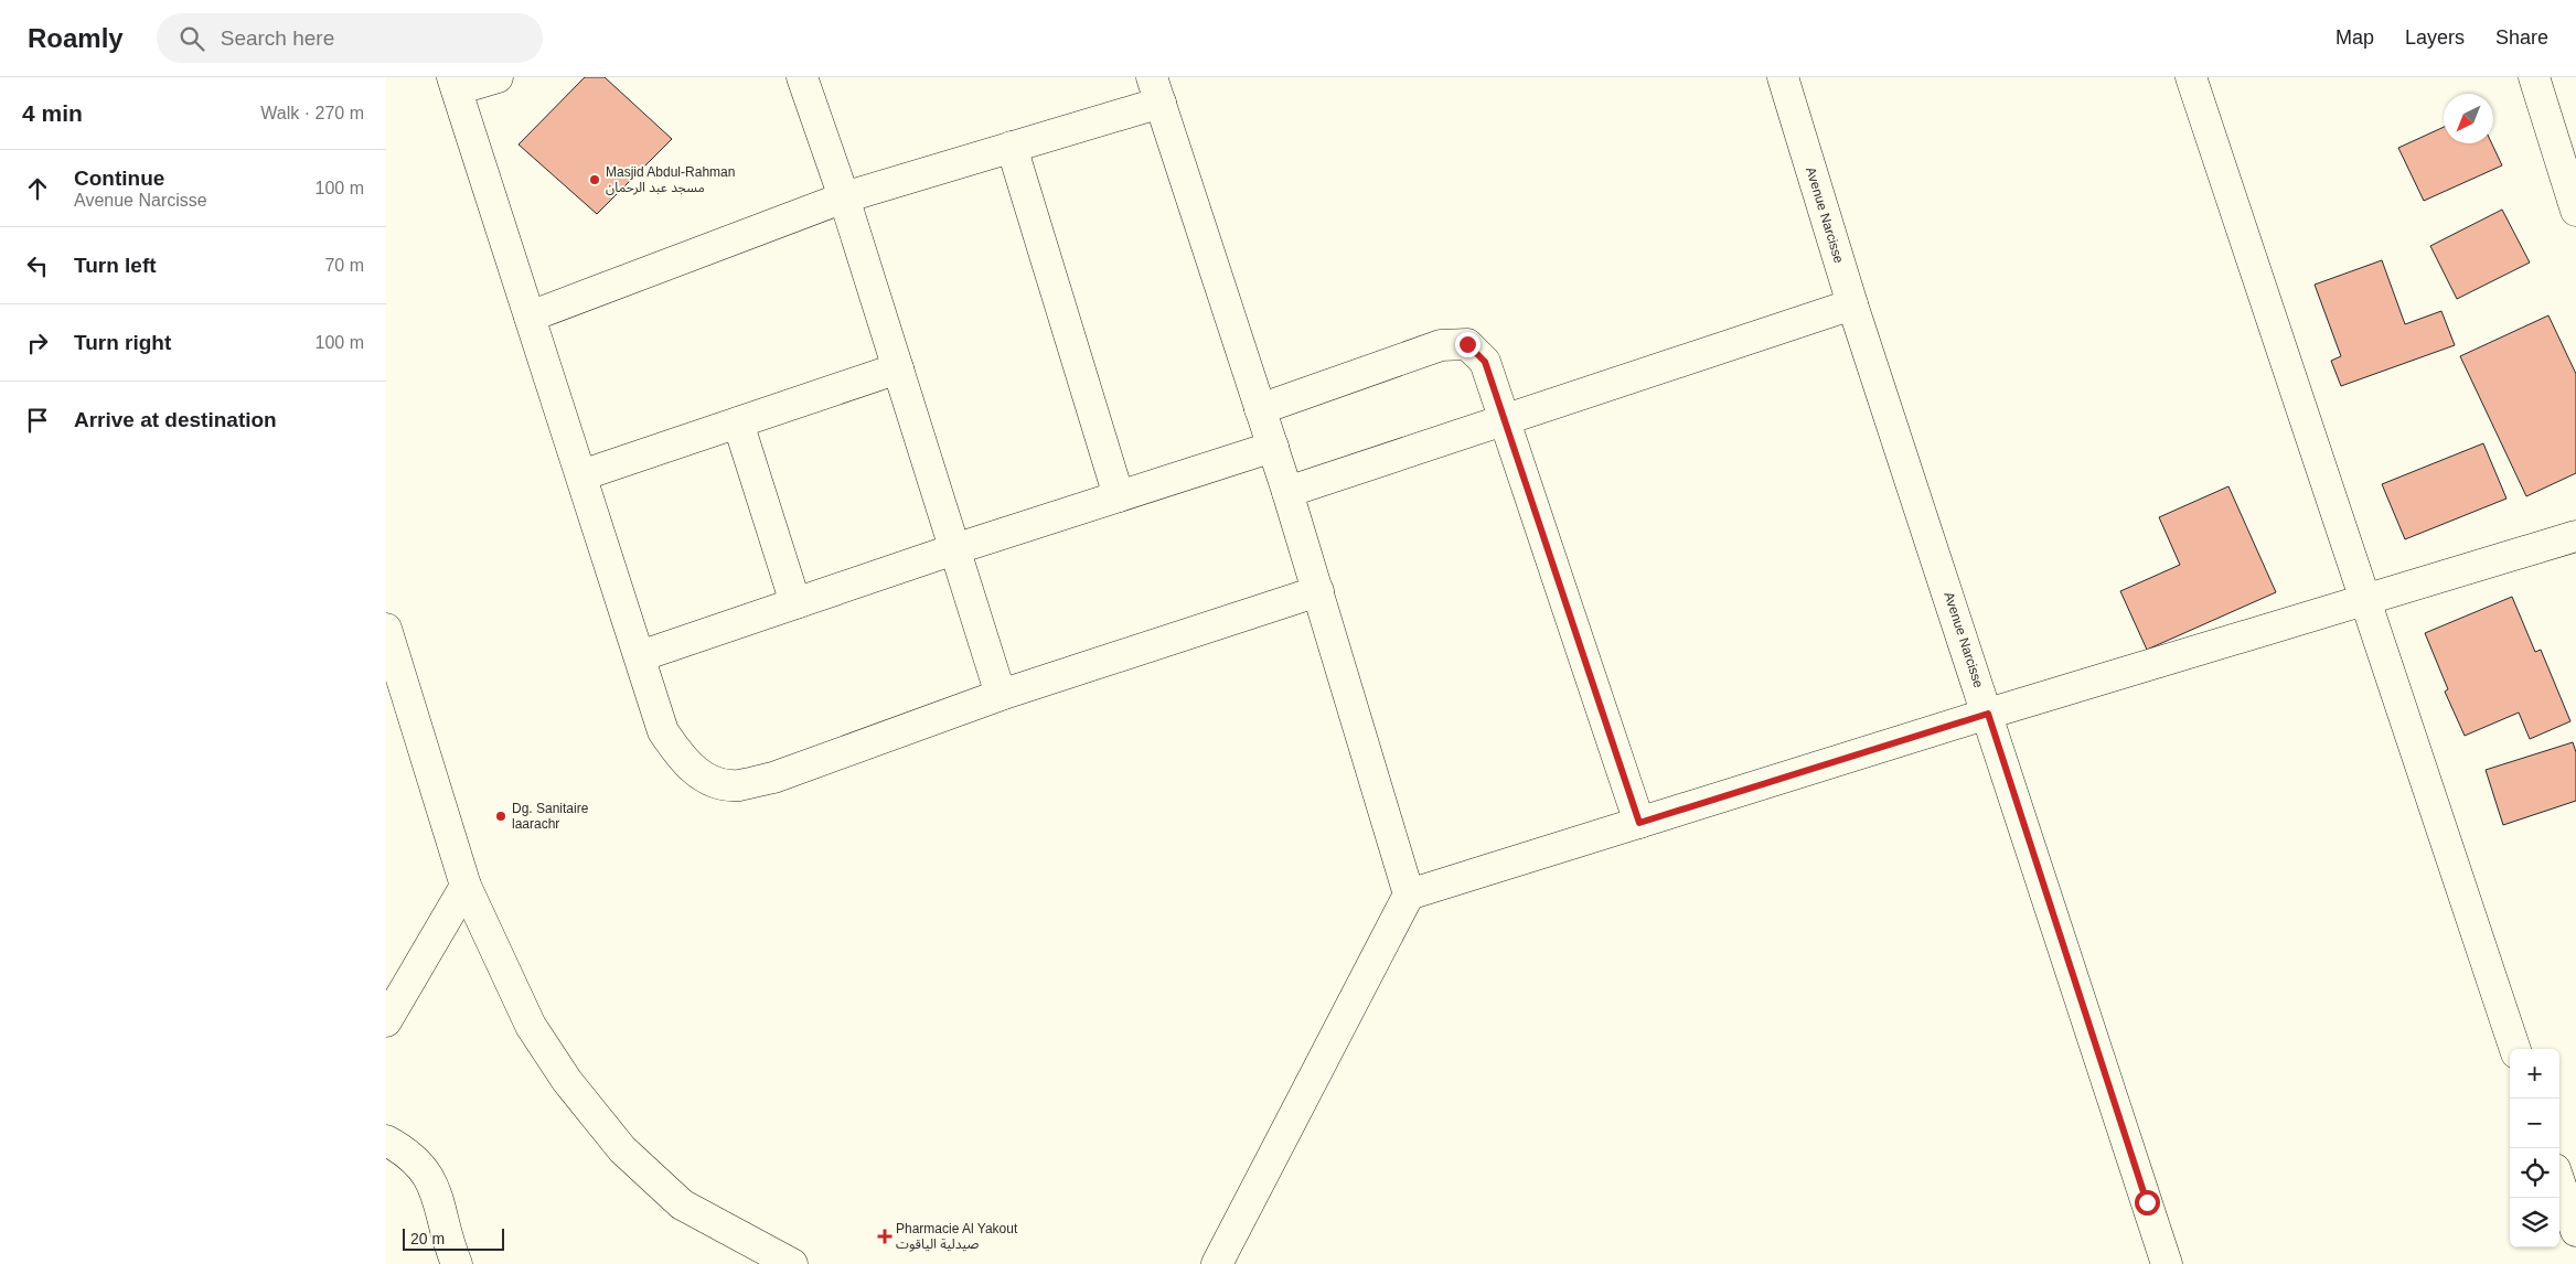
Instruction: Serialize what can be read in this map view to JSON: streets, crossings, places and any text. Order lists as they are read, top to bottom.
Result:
{
  "streets": {
    "street": ["Avenue Narcisse"]
  },
  "places": {
    "other": ["Masjid Abdul-Rahman مسجد عبد الرحمان", "Dg. Sanitaire laarachr"],
    "health": ["Pharmacie Al Yakout صيدلية الياقوت"]
  },
  "scale_bar": "20 m",
  "north": "bottom left",
  "page": {
    "header": "Roamly",
    "search": "Search here",
    "nav": ["Map", "Layers", "Share"],
    "heading": ["4 min", "Walk · 270 m"],
    "list": [
      ["Continue", "Avenue Narcisse", "100 m"],
      ["Turn left", "70 m"],
      ["Turn right", "100 m"],
      "Arrive at destination"
    ],
    "map_buttons": ["+", "−"],
    "scale": "20 m"
  }
}
